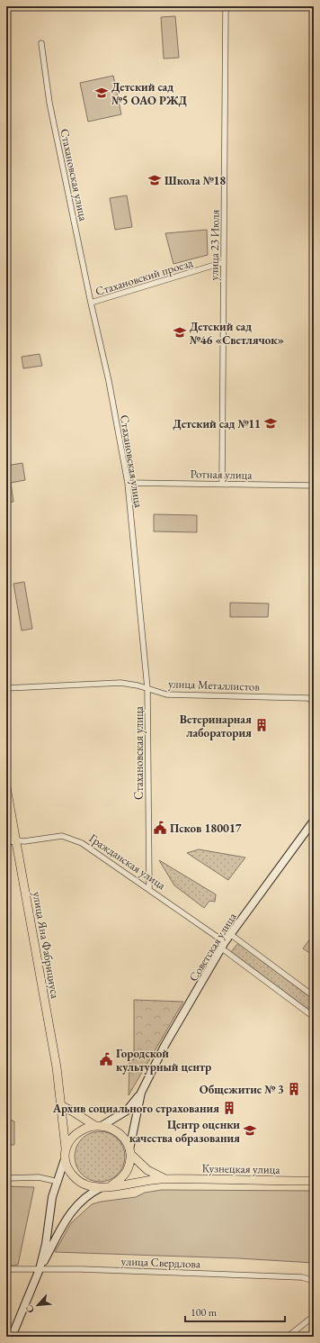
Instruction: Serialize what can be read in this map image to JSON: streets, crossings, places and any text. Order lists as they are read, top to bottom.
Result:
{
  "streets": {
    "main road": ["улица Яна Фабрициуса", "Кузнецкая улица"],
    "street": [
      "Стахановская улица",
      "улица 23 Июля",
      "Стахановский проезд",
      "Ротная улица",
      "улица Металлистов",
      "Гражданская улица",
      "Советская улица",
      "улица Свердлова"
    ]
  },
  "crossings": [
    ["Стахановская улица", "Стахановский проезд"],
    ["Стахановская улица", "Ротная улица"],
    ["Стахановская улица", "улица Металлистов"],
    ["Стахановская улица", "Гражданская улица"],
    ["улица 23 Июля", "Стахановский проезд"],
    ["улица 23 Июля", "Ротная улица"],
    ["Гражданская улица", "улица Яна Фабрициуса"],
    ["Гражданская улица", "Советская улица"],
    ["улица Яна Фабрициуса", "Советская улица"],
    ["улица Яна Фабрициуса", "Кузнецкая улица"],
    ["Советская улица", "Кузнецкая улица"]
  ],
  "places": {
    "school or university": [
      "Детский сад №5 ОАО РЖД",
      "Школа №18",
      "Детский сад №46 «Светлячок»",
      "Детский сад №11",
      "Центр оценки качества образования"
    ],
    "building": ["Ветеринарная лаборатория", "Общежитие № 3", "Архив социального страхования"],
    "public building": ["Псков 180017", "Городской культурный центр"]
  },
  "scale_bar": "100 m",
  "north": "bottom left"
}
